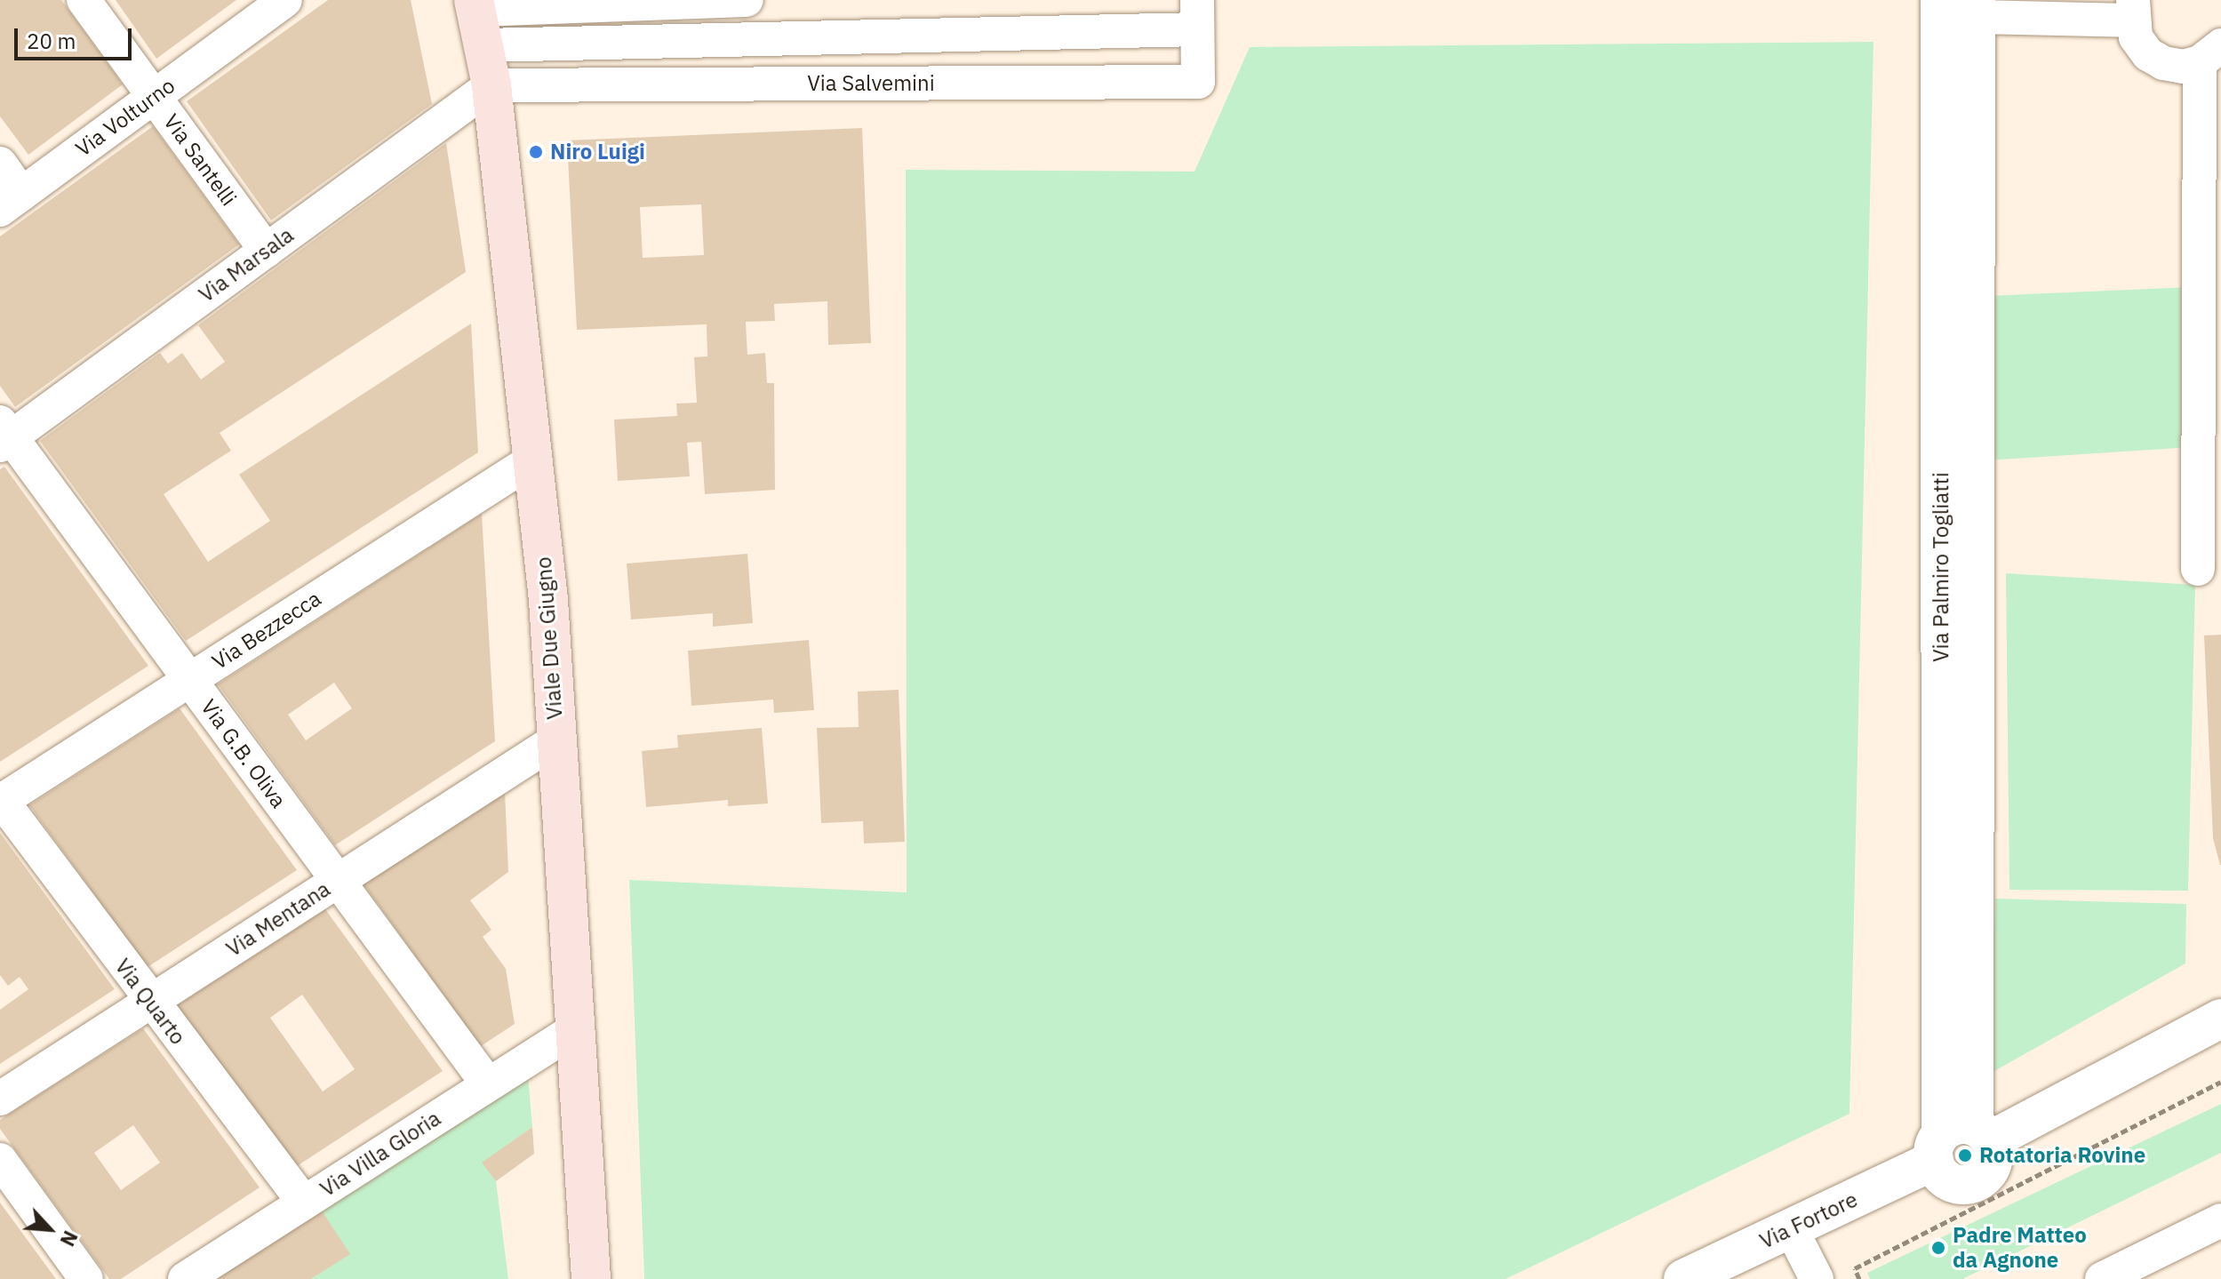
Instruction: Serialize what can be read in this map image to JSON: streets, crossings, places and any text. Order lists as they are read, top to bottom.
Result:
{
  "streets": {
    "main road": ["Viale Due Giugno"],
    "street": [
      "Via Salvemini",
      "Via Volturno",
      "Via Santelli",
      "Via Marsala",
      "Via Palmiro Togliatti",
      "Via Bezzecca",
      "Via G.B. Oliva",
      "Via Mentana",
      "Via Quarto",
      "Via Villa Gloria",
      "Via Fortore"
    ]
  },
  "crossings": [
    ["Via Salvemini", "Via Marsala"],
    ["Via Salvemini", "Viale Due Giugno"],
    ["Via Volturno", "Via Santelli"],
    ["Via Santelli", "Via Marsala"],
    ["Via Marsala", "Viale Due Giugno"],
    ["Via Marsala", "Via G.B. Oliva"],
    ["Via Palmiro Togliatti", "Via Fortore"],
    ["Via Bezzecca", "Viale Due Giugno"],
    ["Via Bezzecca", "Via G.B. Oliva"],
    ["Via Bezzecca", "Via Quarto"],
    ["Viale Due Giugno", "Via Mentana"],
    ["Viale Due Giugno", "Via Villa Gloria"],
    ["Via G.B. Oliva", "Via Mentana"],
    ["Via G.B. Oliva", "Via Villa Gloria"],
    ["Via Mentana", "Via Quarto"],
    ["Via Quarto", "Via Villa Gloria"]
  ],
  "places": ["Niro Luigi", "Rotatoria Rovine", "Padre Matteo da Agnone"],
  "scale_bar": "20 m",
  "north": "bottom right"
}
